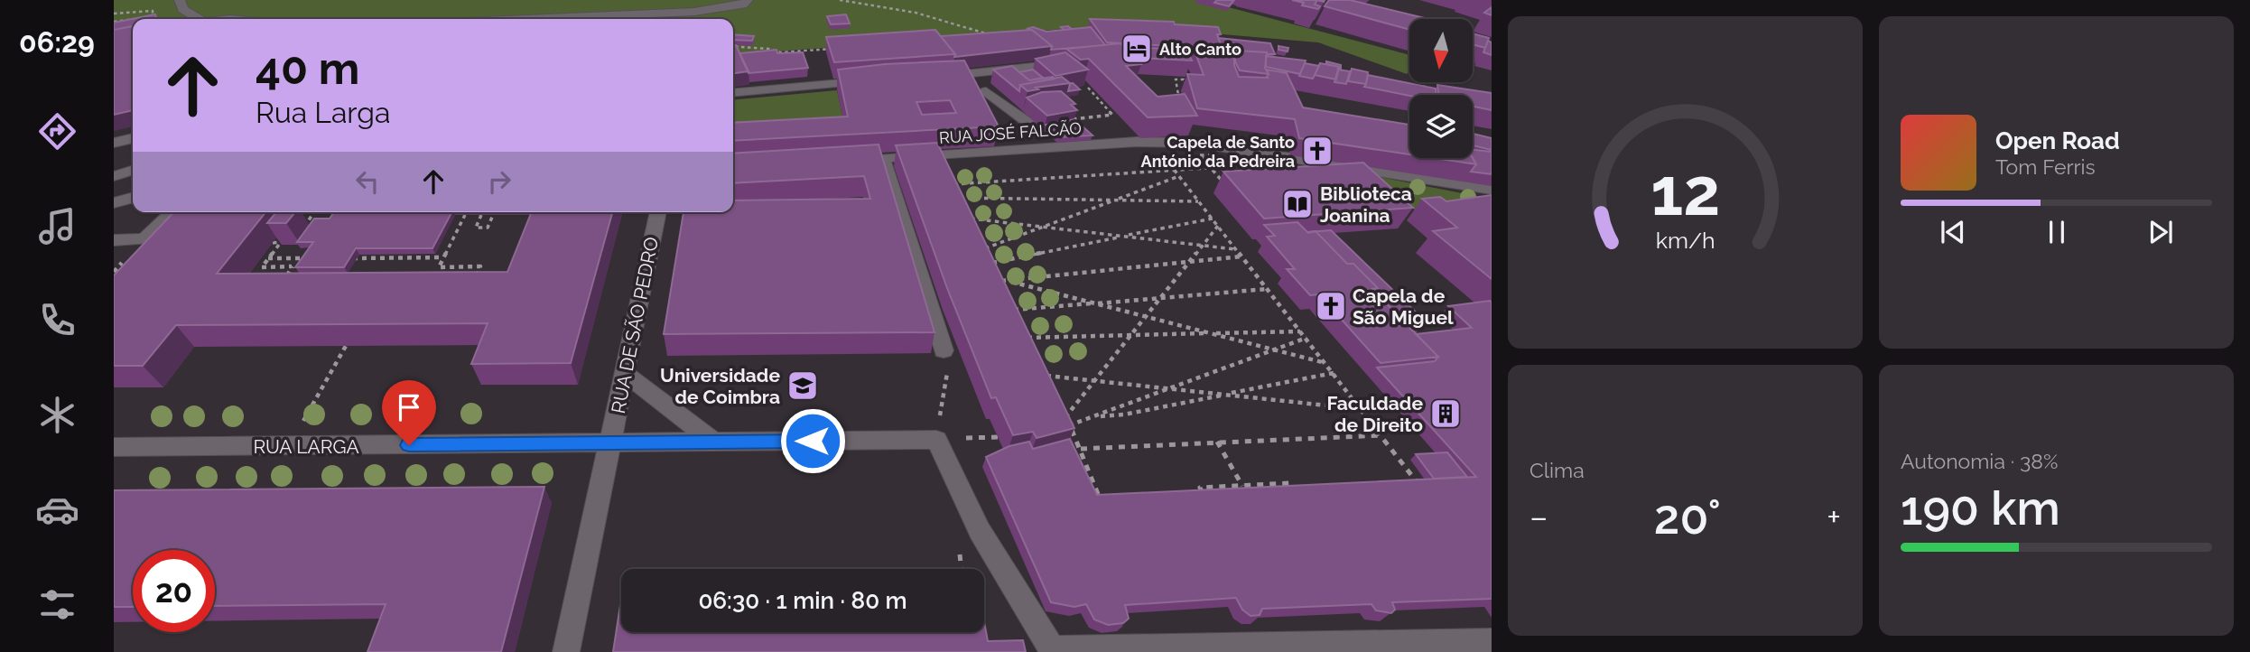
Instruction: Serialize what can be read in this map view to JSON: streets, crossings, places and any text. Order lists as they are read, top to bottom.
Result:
{
  "streets": {
    "street": ["RUA JOSÉ FALCÃO", "RUA DE SÃO PEDRO", "RUA LARGA"]
  },
  "crossings": [
    ["RUA DE SÃO PEDRO", "RUA LARGA"]
  ],
  "places": {
    "hotel": ["Alto Canto"],
    "church": ["Capela de Santo António da Pedreira", "Capela de São Miguel"],
    "library": ["Biblioteca Joanina"],
    "school or university": ["Universidade de Coimbra"],
    "building": ["Faculdade de Direito"]
  },
  "north": "bottom",
  "page": {
    "tabs": "06:29",
    "turn": ["40 m", "Rua Larga"],
    "song": ["Open Road", "Tom Ferris"],
    "tile": [
      "Clima",
      ["Autonomia · 38%", "190 km"]
    ],
    "heat": ["−", "20°", "+"],
    "limit": "20",
    "trip": "06:30 · 1 min · 80 m",
    "gauge": ["12", "km/h"]
  }
}
